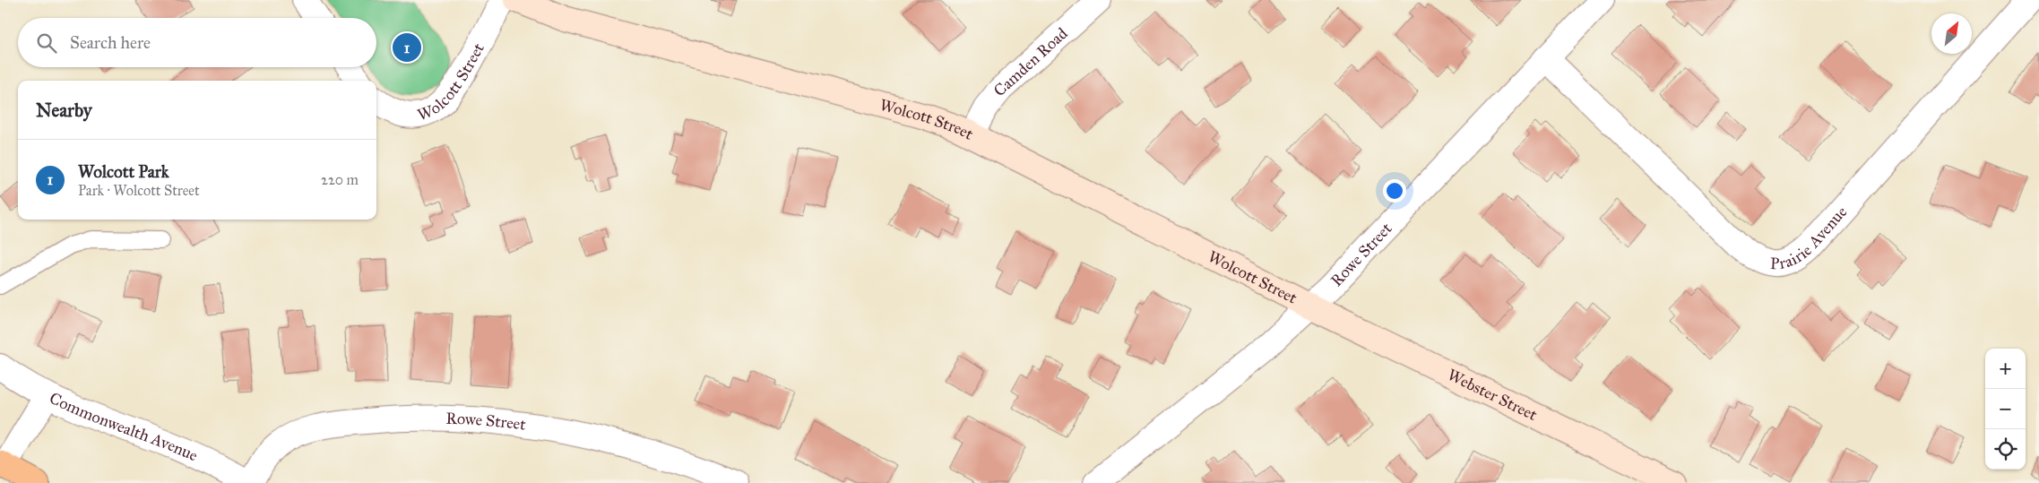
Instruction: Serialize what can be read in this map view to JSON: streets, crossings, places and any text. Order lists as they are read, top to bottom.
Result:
{
  "streets": {
    "street": [
      "Camden Road",
      "Wolcott Street",
      "Prairie Avenue",
      "Rowe Street",
      "Webster Street",
      "Commonwealth Avenue"
    ]
  },
  "crossings": [
    ["Camden Road", "Wolcott Street"],
    ["Wolcott Street", "Rowe Street"],
    ["Wolcott Street", "Webster Street"],
    ["Prairie Avenue", "Rowe Street"],
    ["Rowe Street", "Webster Street"],
    ["Rowe Street", "Commonwealth Avenue"]
  ],
  "north": "top right",
  "page": {
    "search": "Search here",
    "pins": "1",
    "heading": "Nearby",
    "list": [
      {
        "mark": "1",
        "name": "Wolcott Park",
        "note": "Park · Wolcott Street",
        "value": "220 m"
      }
    ],
    "map_buttons": ["+", "−"]
  }
}
